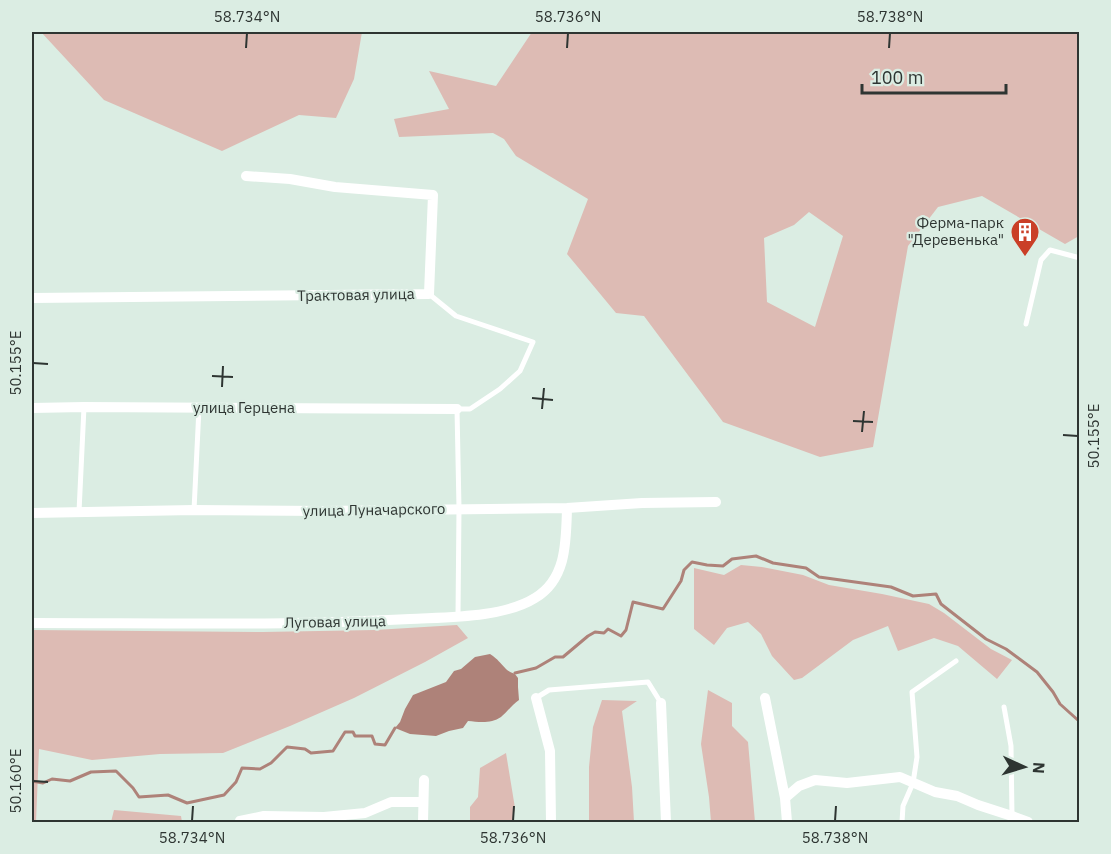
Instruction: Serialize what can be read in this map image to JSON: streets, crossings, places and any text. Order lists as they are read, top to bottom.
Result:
{
  "streets": {
    "street": [
      "Трактовая улица",
      "улица Герцена",
      "улица Луначарского",
      "Луговая улица"
    ]
  },
  "crossings": [
    ["улица Луначарского", "Луговая улица"]
  ],
  "places": {
    "building": ["Ферма-парк \"Деревенька\""]
  },
  "scale_bar": "100 m",
  "north": "right",
  "coordinates": [
    "58.734°N",
    "58.736°N",
    "58.738°N",
    "50.155°E",
    "50.160°E"
  ]
}
